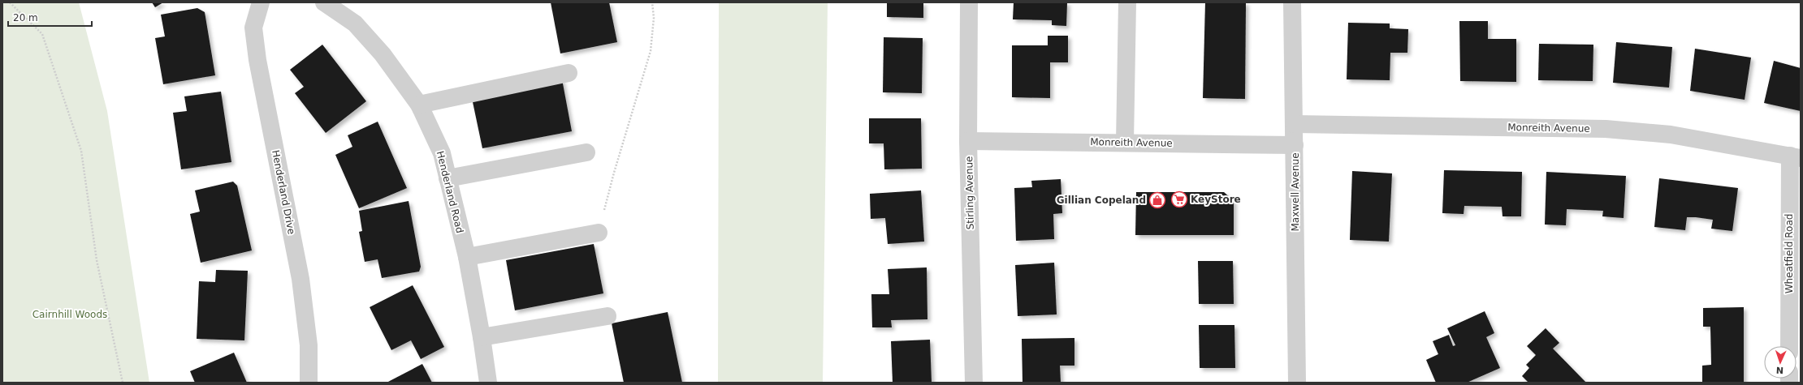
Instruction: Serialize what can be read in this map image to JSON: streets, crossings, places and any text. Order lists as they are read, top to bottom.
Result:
{
  "streets": {
    "street": [
      "Monreith Avenue",
      "Henderland Drive",
      "Henderland Road",
      "Maxwell Avenue",
      "Stirling Avenue",
      "Wheatfield Road"
    ]
  },
  "crossings": [
    ["Monreith Avenue", "Maxwell Avenue"],
    ["Monreith Avenue", "Stirling Avenue"],
    ["Monreith Avenue", "Wheatfield Road"]
  ],
  "parks": ["Cairnhill Woods"],
  "places": {
    "supermarket": ["KeyStore"],
    "shop": ["Gillian Copeland"]
  },
  "scale_bar": "20 m",
  "north": "bottom"
}
